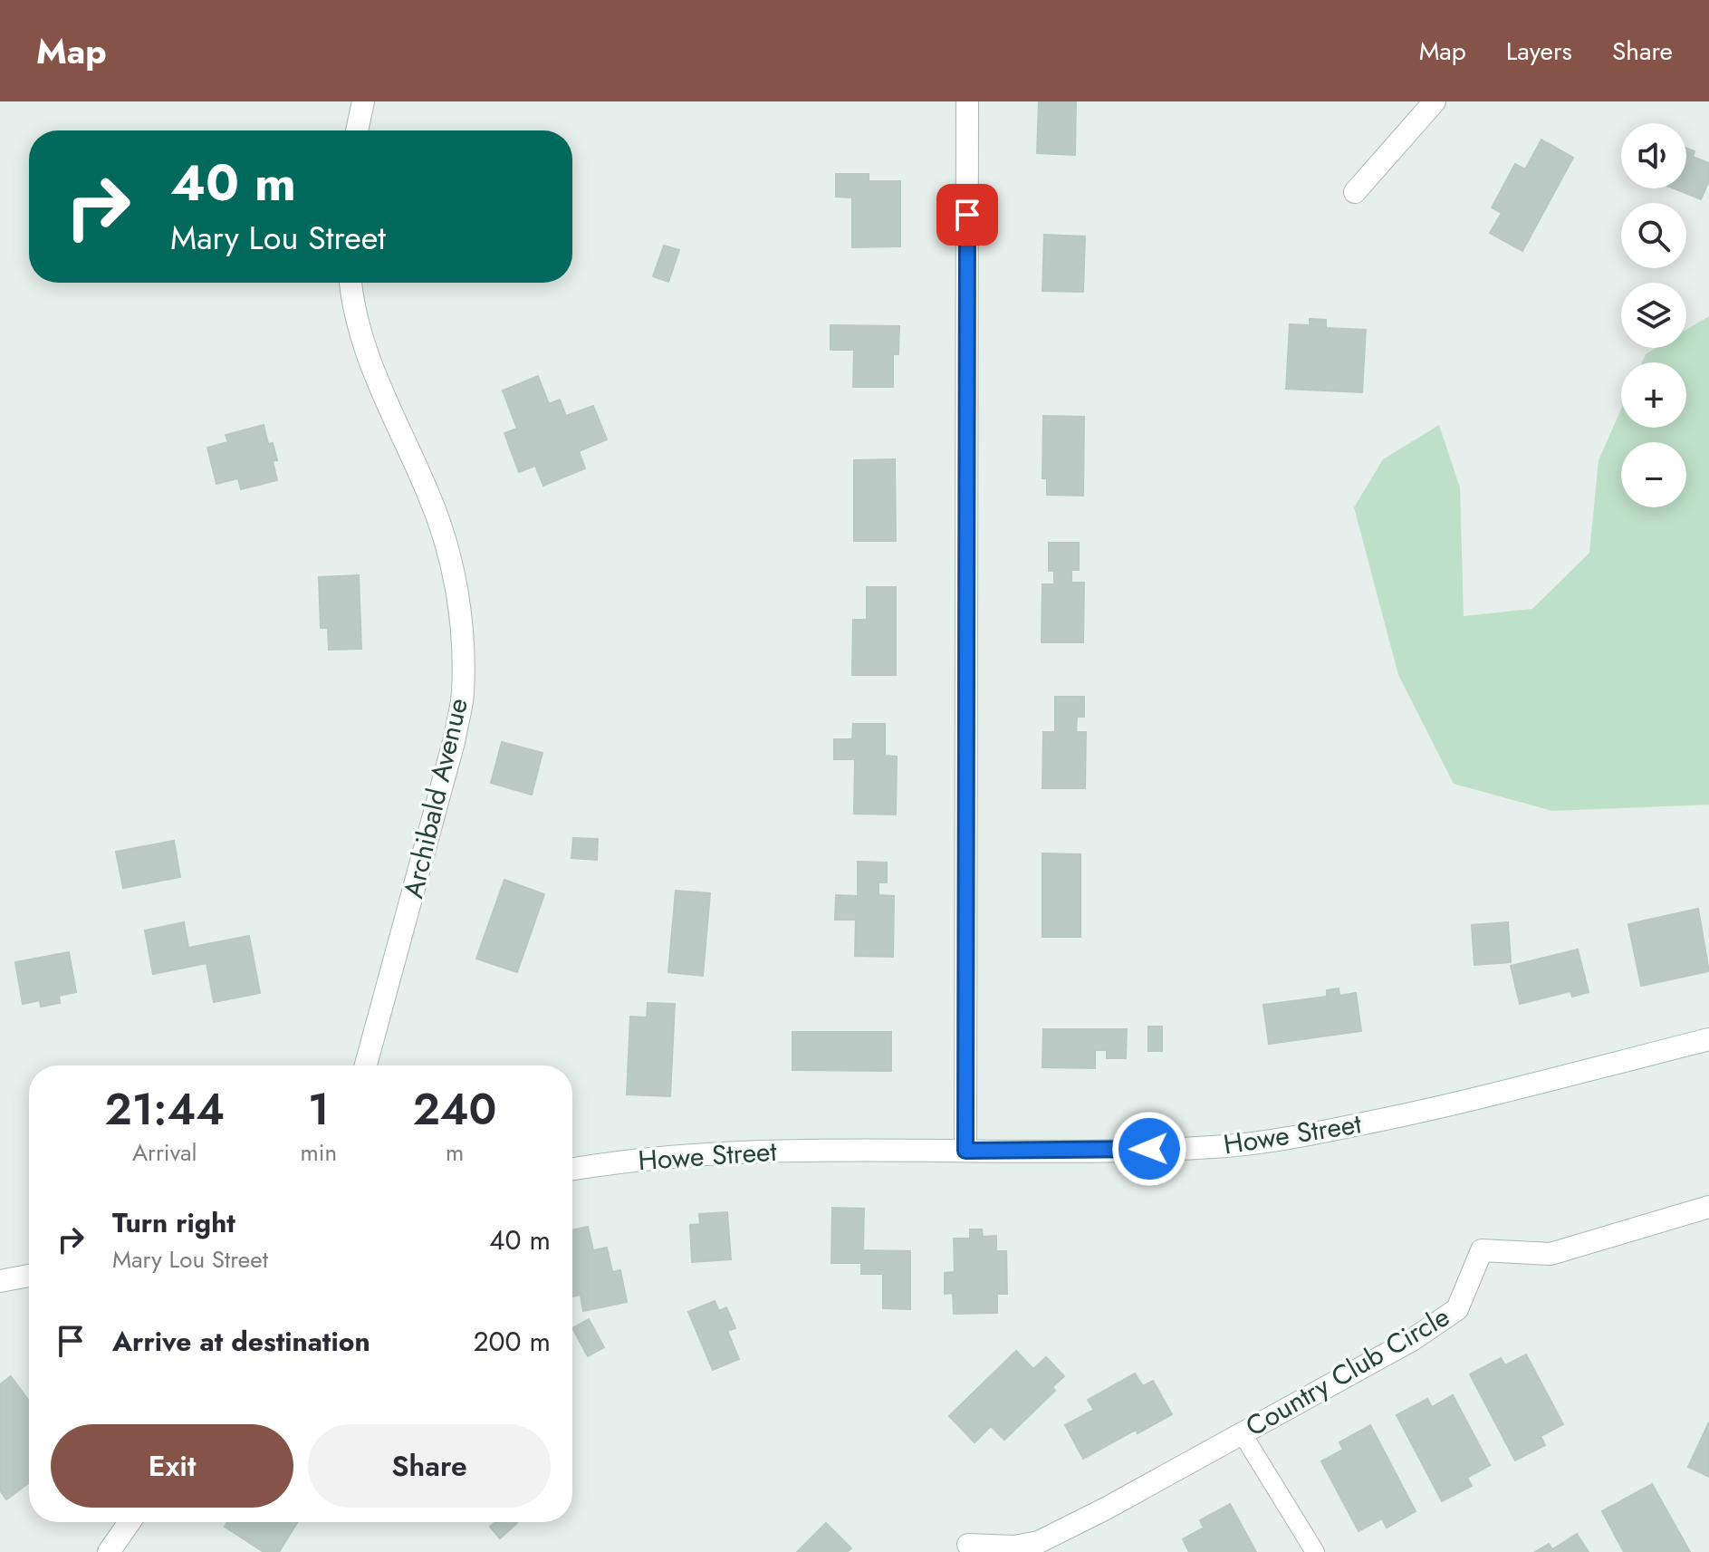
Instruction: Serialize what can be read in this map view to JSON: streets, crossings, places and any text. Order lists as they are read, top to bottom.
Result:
{
  "streets": {
    "street": ["Archibald Avenue", "Howe Street", "Country Club Circle"]
  },
  "page": {
    "header": "Map",
    "nav": ["Map", "Layers", "Share"],
    "map_buttons": ["+", "−"],
    "turn": ["40 m", "Mary Lou Street"],
    "eta": [
      "21:44",
      "Arrival",
      "1",
      "min",
      "240",
      "m"
    ],
    "list": [
      {
        "name": "Turn right",
        "note": "Mary Lou Street",
        "value": "40 m"
      },
      {
        "name": "Arrive at destination",
        "value": "200 m"
      }
    ],
    "buttons": ["Exit", "Share"]
  }
}
